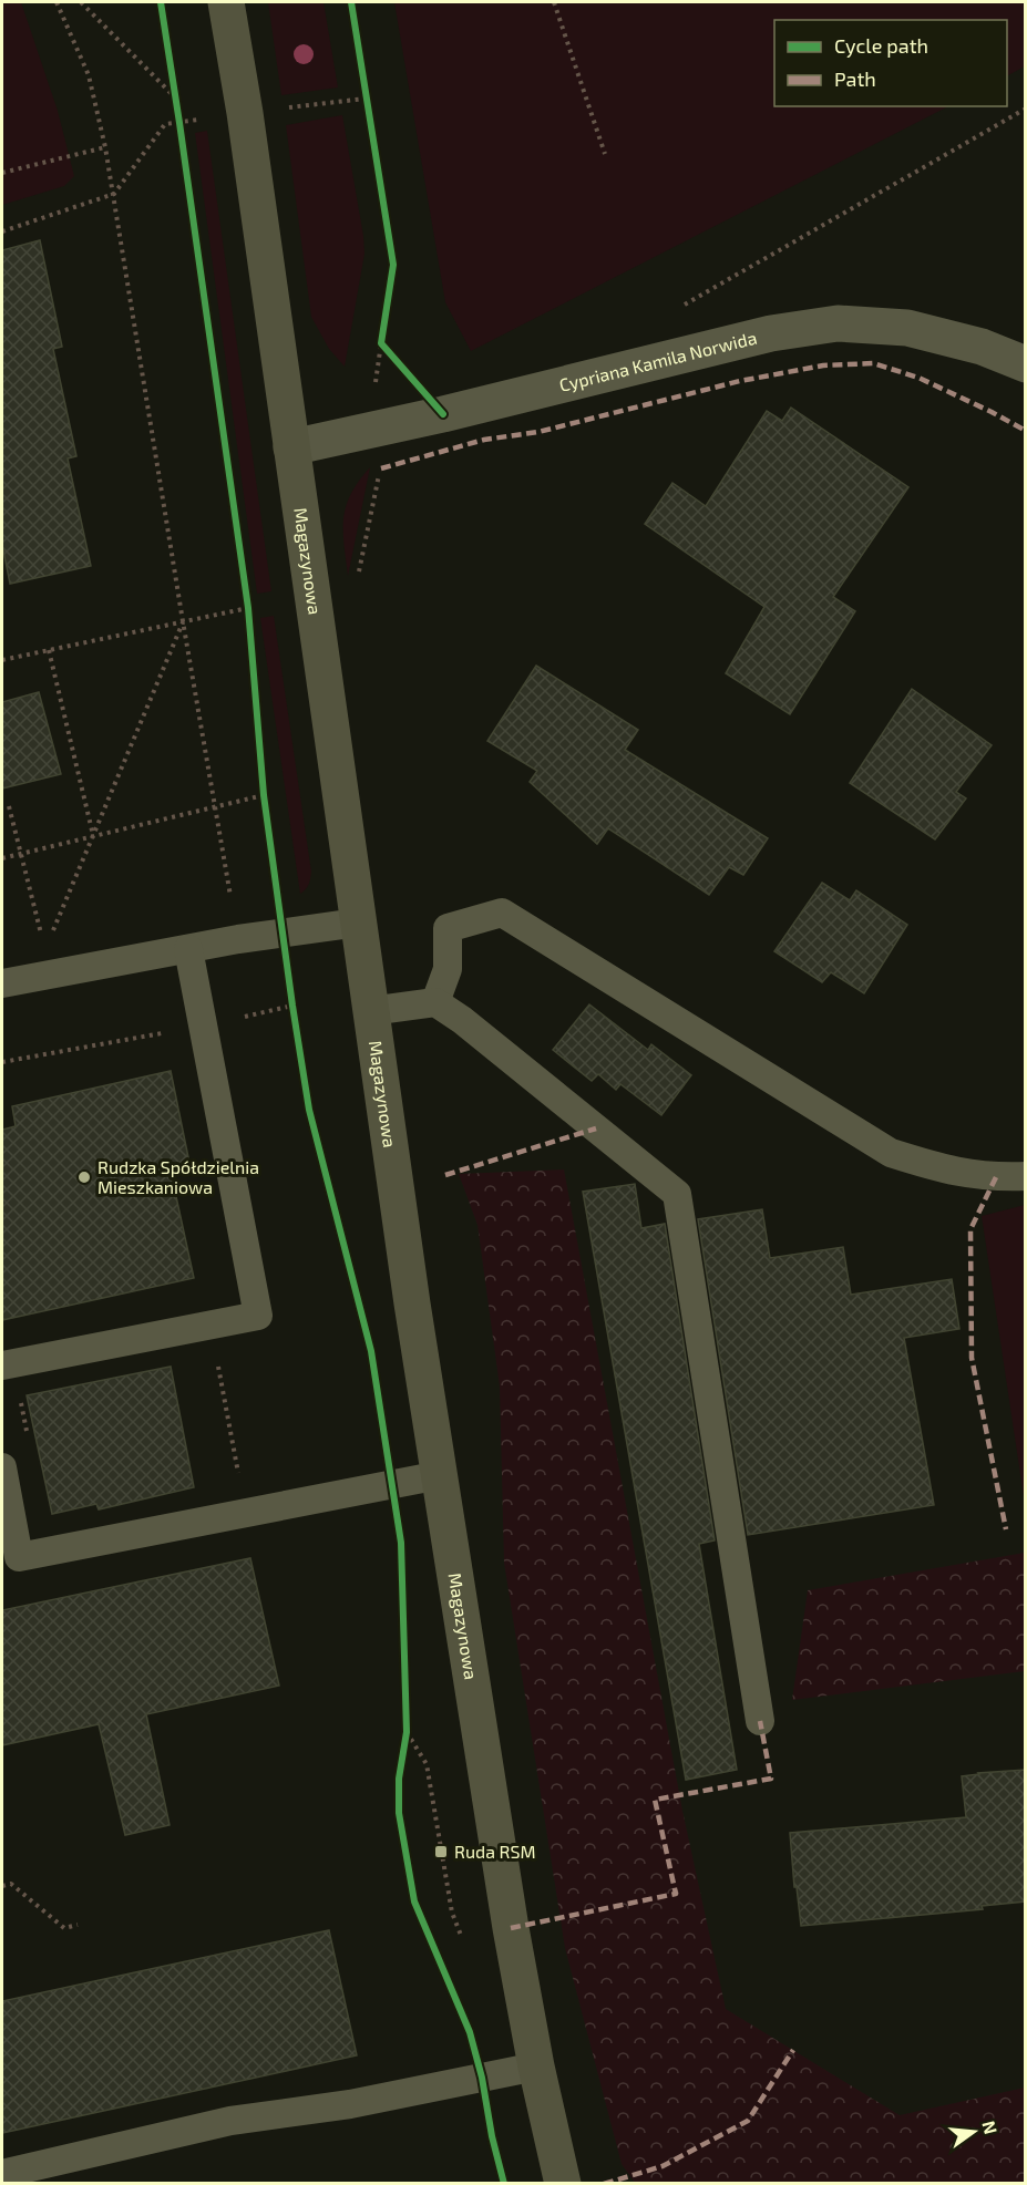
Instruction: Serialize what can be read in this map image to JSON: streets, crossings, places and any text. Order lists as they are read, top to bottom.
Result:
{
  "streets": {
    "street": ["Cypriana Kamila Norwida", "Magazynowa"]
  },
  "crossings": [
    ["Cypriana Kamila Norwida", "Magazynowa"]
  ],
  "places": {
    "other": ["Rudzka Spółdzielnia Mieszkaniowa"],
    "transit": ["Ruda RSM"]
  },
  "legend": ["Cycle path", "Path"],
  "north": "right"
}
